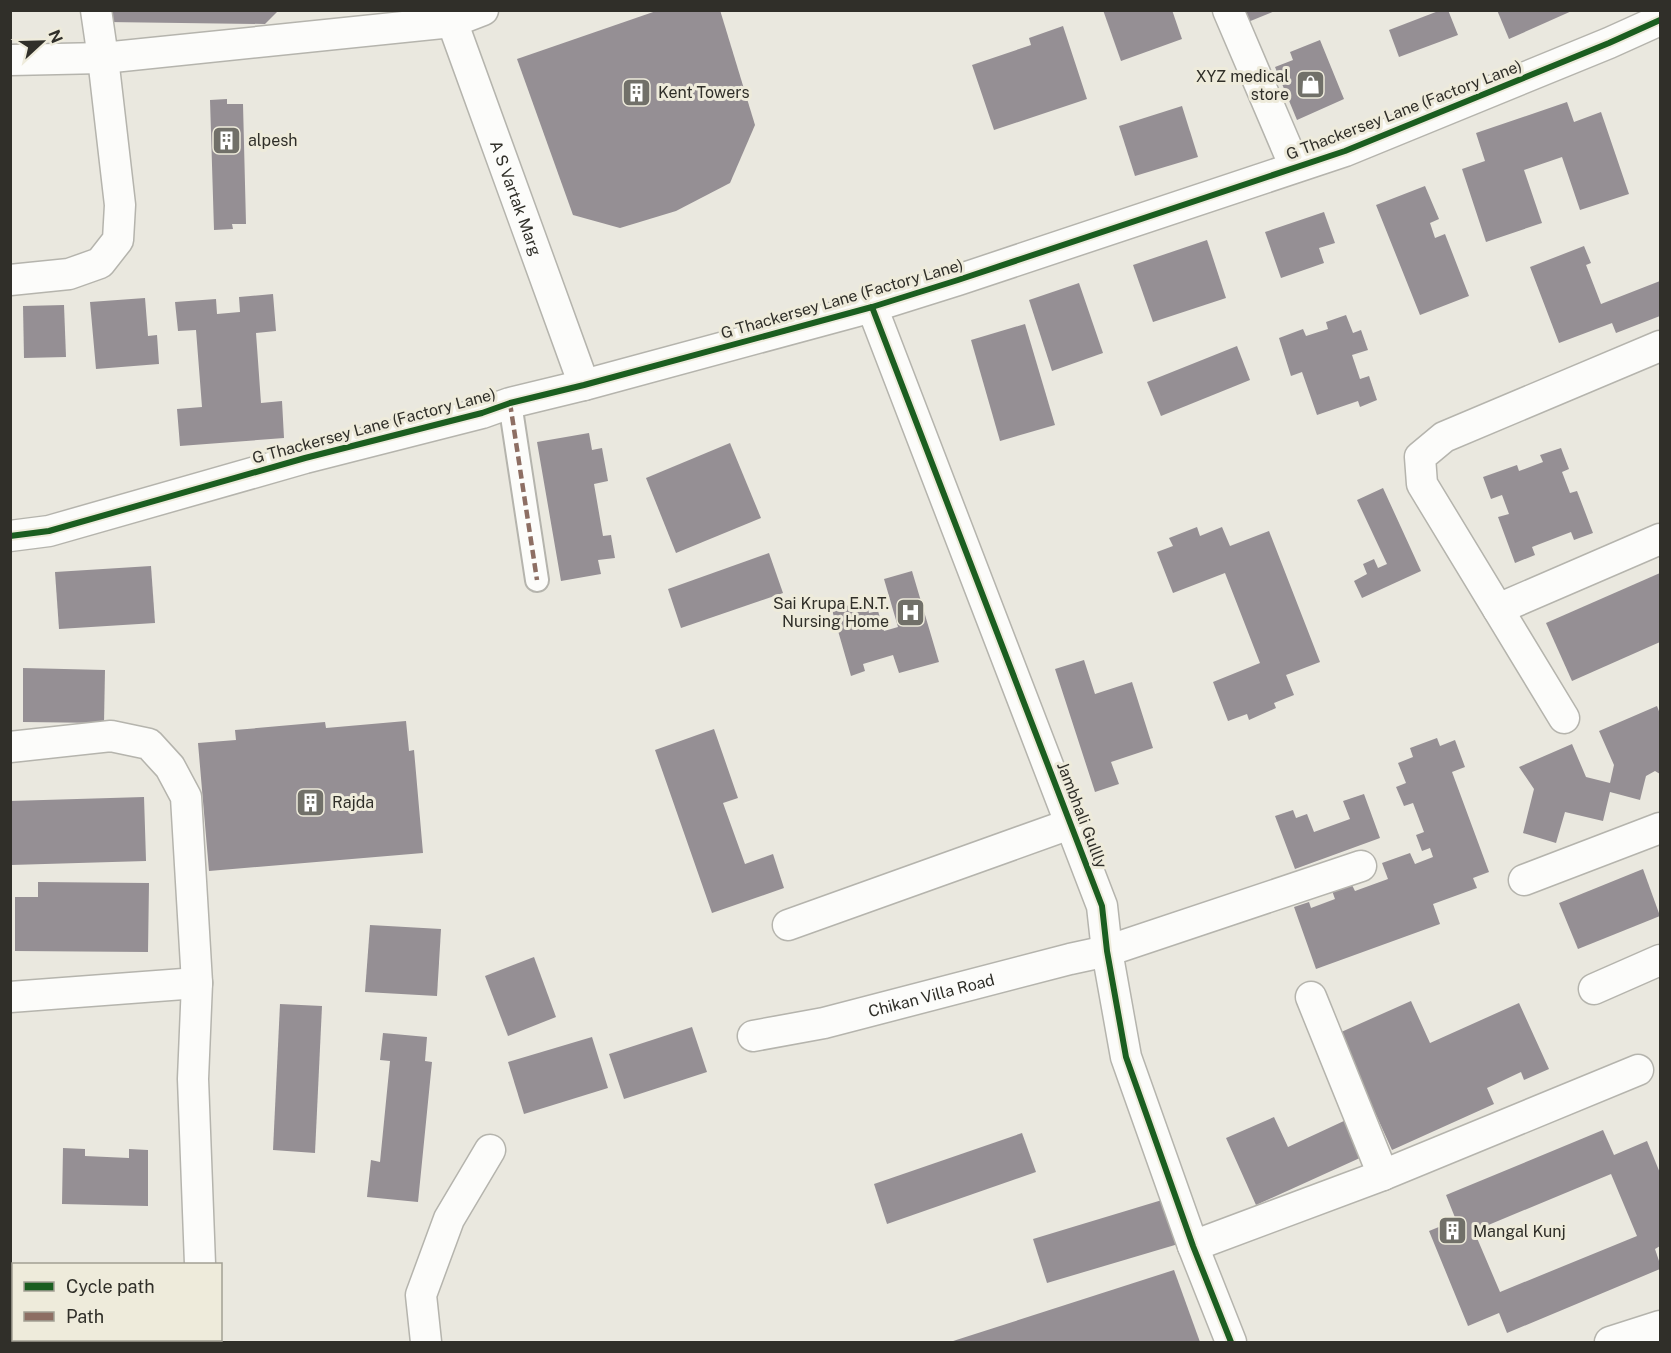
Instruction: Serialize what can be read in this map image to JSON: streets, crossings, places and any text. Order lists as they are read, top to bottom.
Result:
{
  "streets": {
    "street": [
      "G Thackersey Lane (Factory Lane)",
      "A S Vartak Marg",
      "Jambhali Gullly",
      "Chikan Villa Road"
    ]
  },
  "crossings": [
    ["G Thackersey Lane (Factory Lane)", "A S Vartak Marg"],
    ["G Thackersey Lane (Factory Lane)", "Jambhali Gullly"],
    ["Jambhali Gullly", "Chikan Villa Road"]
  ],
  "places": {
    "shop": ["XYZ medical store"],
    "building": [
      "Kent Towers",
      "alpesh",
      "Rajda",
      "Mangal Kunj"
    ],
    "hospital": ["Sai Krupa E.N.T. Nursing Home"]
  },
  "legend": ["Cycle path", "Path"],
  "north": "right"
}
